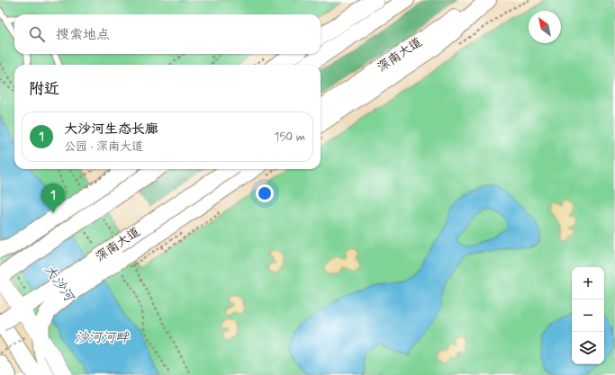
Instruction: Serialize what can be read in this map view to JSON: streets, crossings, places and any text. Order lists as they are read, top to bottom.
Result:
{
  "streets": {
    "main road": ["深南大道"]
  },
  "water": ["大沙河", "沙河河畔"],
  "north": "top left",
  "page": {
    "search": "搜索地点",
    "heading": "附近",
    "list": [
      {
        "mark": "1",
        "name": "大沙河生态长廊",
        "note": "公园 · 深南大道",
        "value": "150 m"
      }
    ],
    "pins": "1",
    "map_buttons": ["+", "−"]
  }
}
